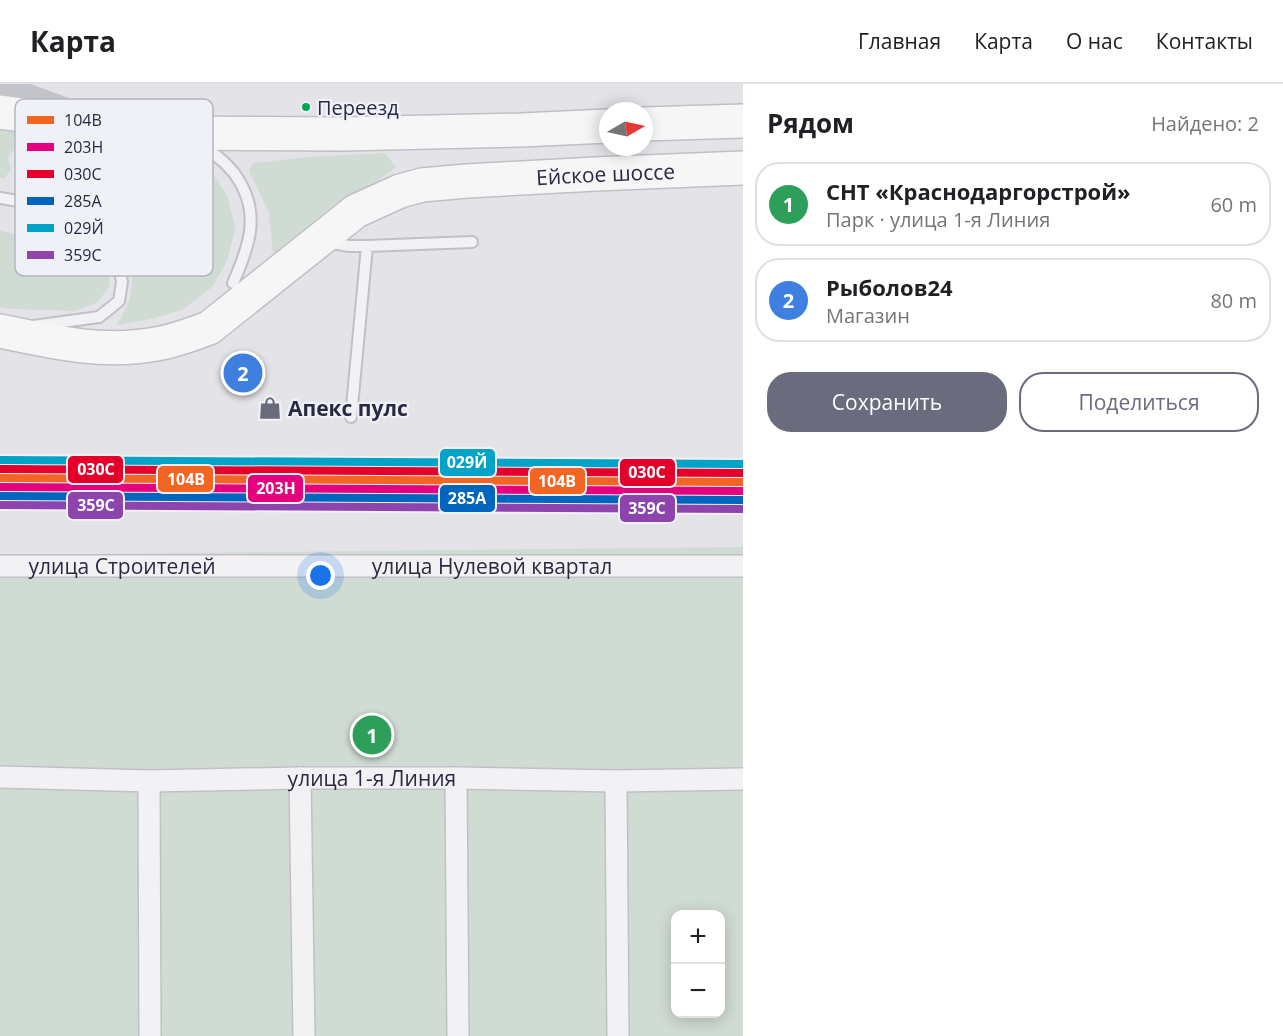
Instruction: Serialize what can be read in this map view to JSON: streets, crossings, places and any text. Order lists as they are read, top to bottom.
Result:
{
  "streets": {
    "main road": ["Ейское шоссе"],
    "street": ["улица Строителей", "улица Нулевой квартал", "улица 1-я Линия"]
  },
  "crossings": [
    ["улица Строителей", "улица Нулевой квартал"]
  ],
  "places": {
    "other": ["Переезд"],
    "shop": ["Апекс пулс"]
  },
  "lines": [
    "transit line 029Й",
    "transit line 030C",
    "transit line 104В",
    "transit line 203Н",
    "transit line 285А",
    "transit line 359С"
  ],
  "legend": [
    "104В",
    "203Н",
    "030C",
    "285А",
    "029Й",
    "359С"
  ],
  "north": "right",
  "page": {
    "header": "Карта",
    "nav": [
      "Главная",
      "Карта",
      "О нас",
      "Контакты"
    ],
    "heading": ["Рядом", "Найдено: 2"],
    "list": [
      {
        "mark": "1",
        "name": "СНТ «Краснодаргорстрой»",
        "note": "Парк · улица 1-я Линия",
        "value": "60 m"
      },
      {
        "mark": "2",
        "name": "Рыболов24",
        "note": "Магазин",
        "value": "80 m"
      }
    ],
    "pins": ["2", "1"],
    "buttons": ["Сохранить", "Поделиться"],
    "map_buttons": ["+", "−"]
  }
}
